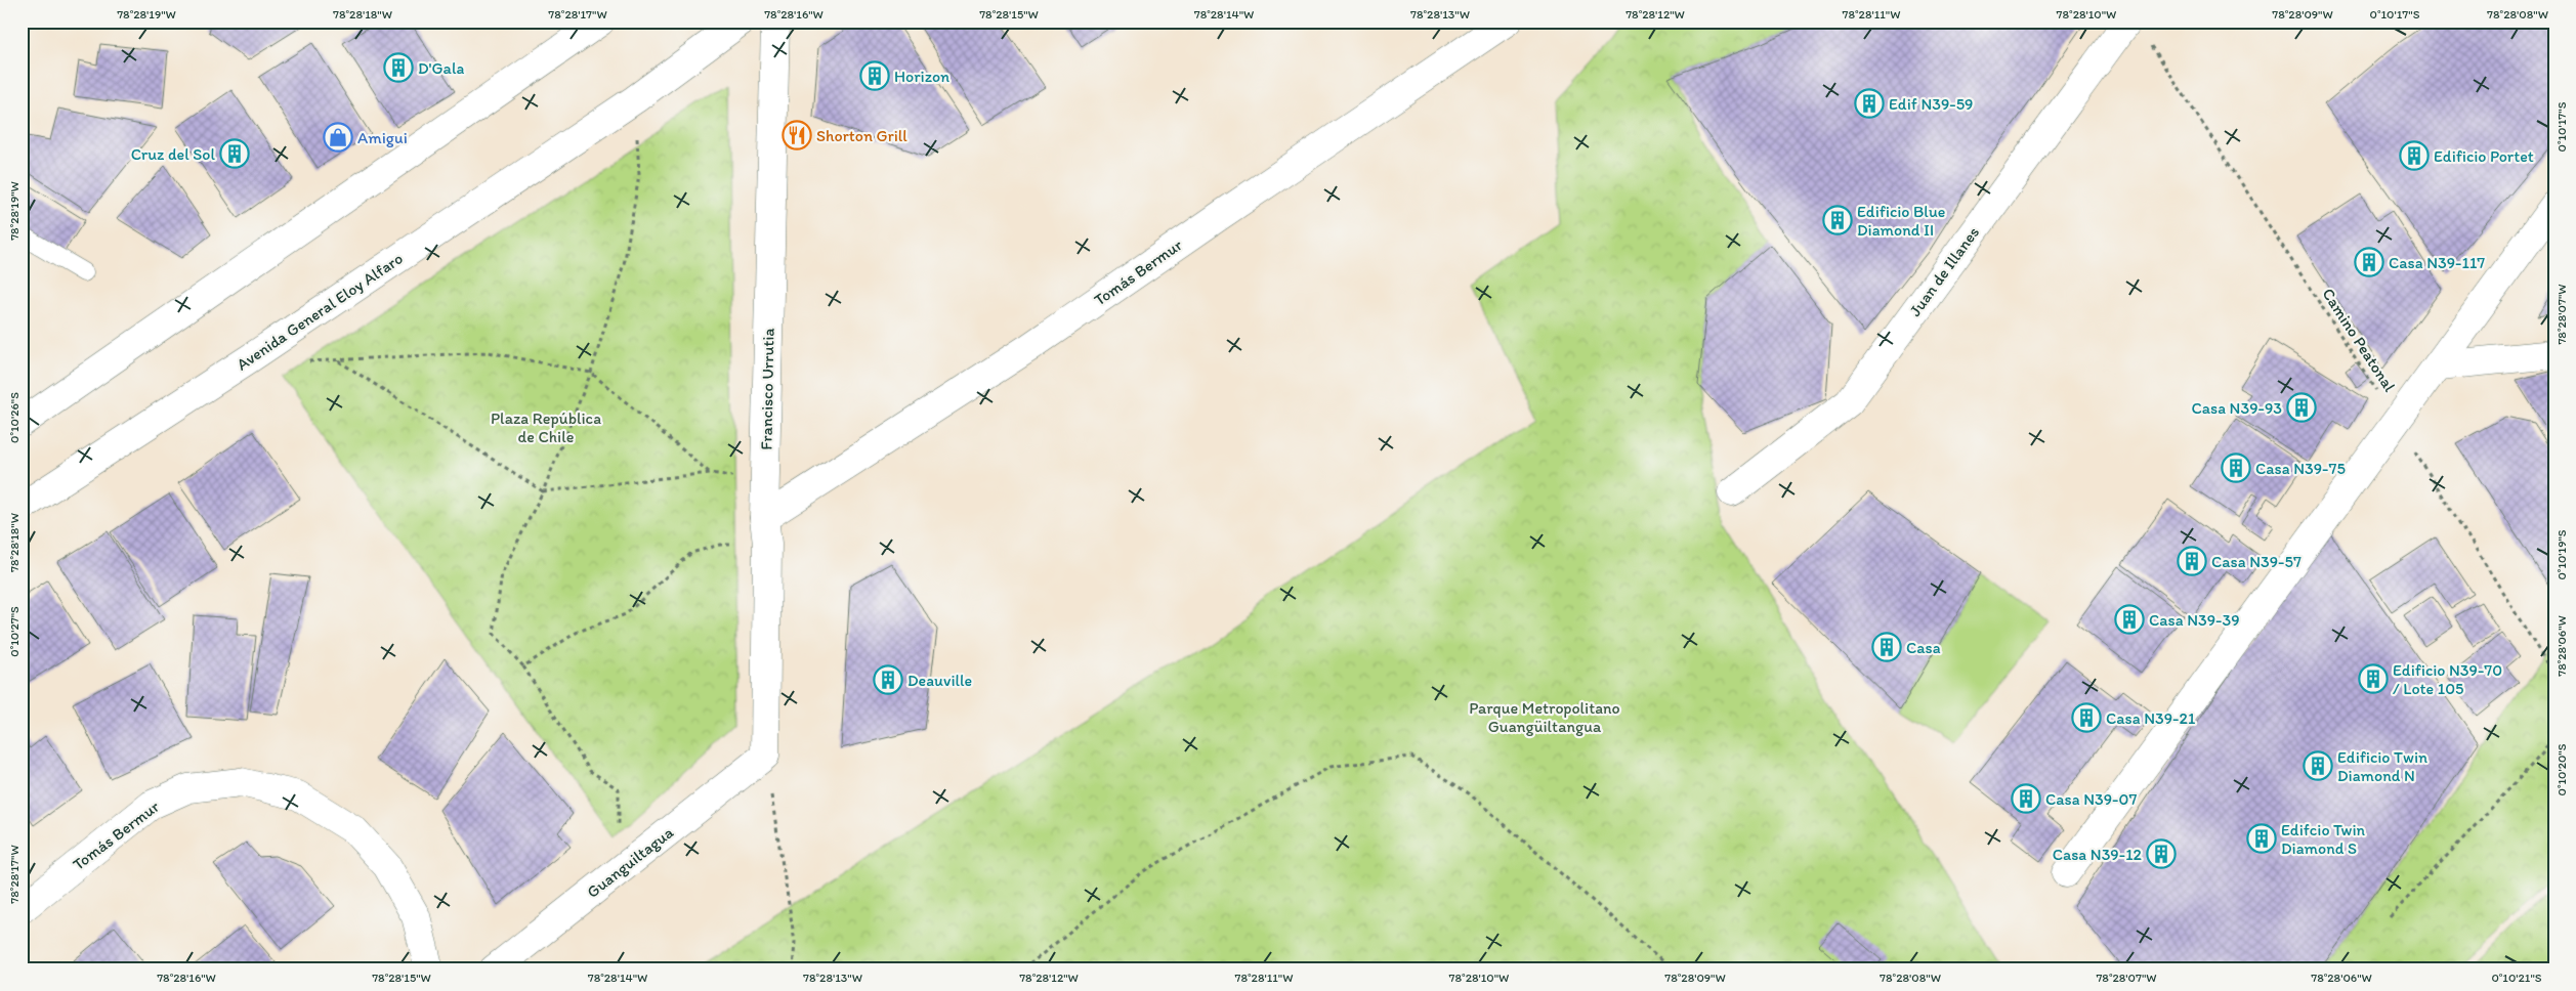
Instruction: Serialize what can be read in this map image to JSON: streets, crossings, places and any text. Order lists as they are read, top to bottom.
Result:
{
  "streets": {
    "street": [
      "Juan de Illanes",
      "Tomás Bermur",
      "Avenida General Eloy Alfaro",
      "Francisco Urrutia",
      "Guanguiltagua"
    ],
    "path": ["Camino Peatonal"]
  },
  "crossings": [
    ["Juan de Illanes", "Camino Peatonal"],
    ["Tomás Bermur", "Francisco Urrutia"],
    ["Francisco Urrutia", "Guanguiltagua"]
  ],
  "parks": ["Plaza República de Chile", "Parque Metropolitano Guangüiltangua"],
  "places": {
    "building": [
      "D'Gala",
      "Horizon",
      "Edif N39-59",
      "Cruz del Sol",
      "Edificio Portet",
      "Edificio Blue Diamond II",
      "Casa N39-117",
      "Casa N39-93",
      "Casa N39-75",
      "Casa N39-57",
      "Casa N39-39",
      "Casa",
      "Edificio N39-70 / Lote 105",
      "Deauville",
      "Casa N39-21",
      "Edificio Twin Diamond N",
      "Casa N39-07",
      "Edifcio Twin Diamond S",
      "Casa N39-12"
    ],
    "restaurant": ["Shorton Grill"],
    "shop": ["Amigui"]
  },
  "coordinates": [
    "78°28'19\"W",
    "78°28'18\"W",
    "78°28'17\"W",
    "78°28'16\"W",
    "78°28'15\"W",
    "78°28'14\"W",
    "78°28'13\"W",
    "78°28'12\"W",
    "78°28'11\"W",
    "78°28'10\"W",
    "78°28'09\"W",
    "0°10'17\"S",
    "78°28'08\"W",
    "78°28'07\"W",
    "0°10'26\"S",
    "0°10'19\"S",
    "0°10'27\"S",
    "78°28'06\"W",
    "0°10'20\"S",
    "0°10'21\"S"
  ]
}
